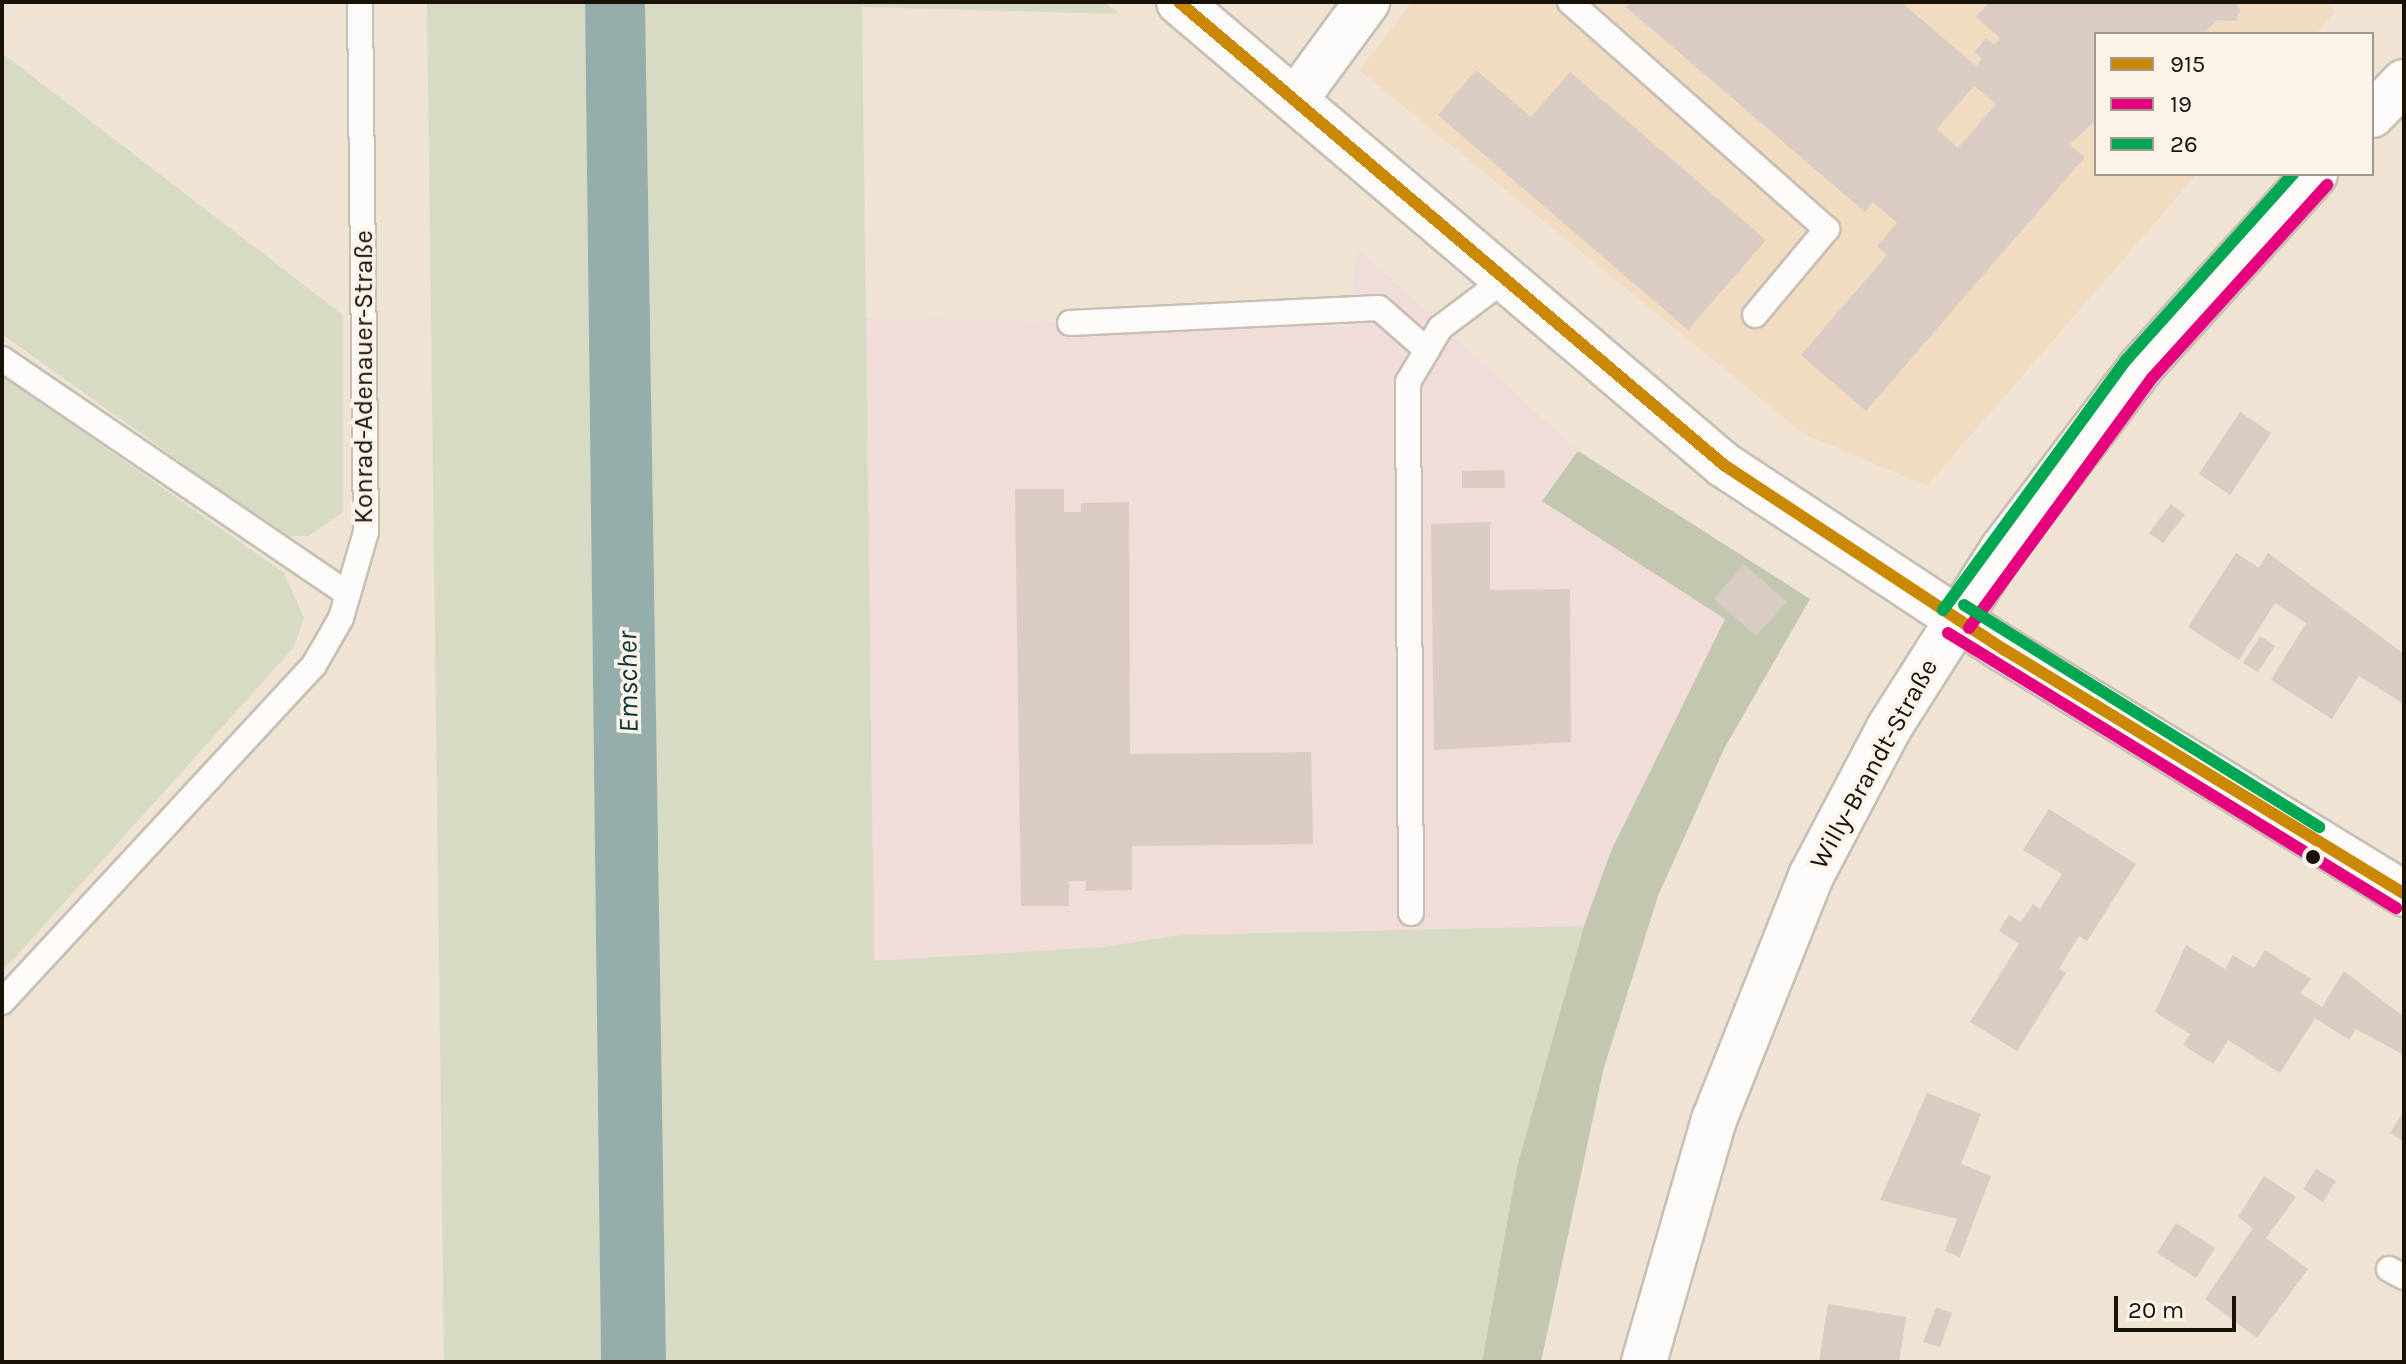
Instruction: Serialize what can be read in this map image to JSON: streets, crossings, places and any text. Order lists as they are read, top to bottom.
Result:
{
  "streets": {
    "street": ["Willy-Brandt-Straße"],
    "lane": ["Konrad-Adenauer-Straße"]
  },
  "water": ["Emscher"],
  "lines": ["transit line 915", "transit line 26", "transit line 19"],
  "legend": ["915", "19", "26"],
  "scale_bar": "20 m"
}
